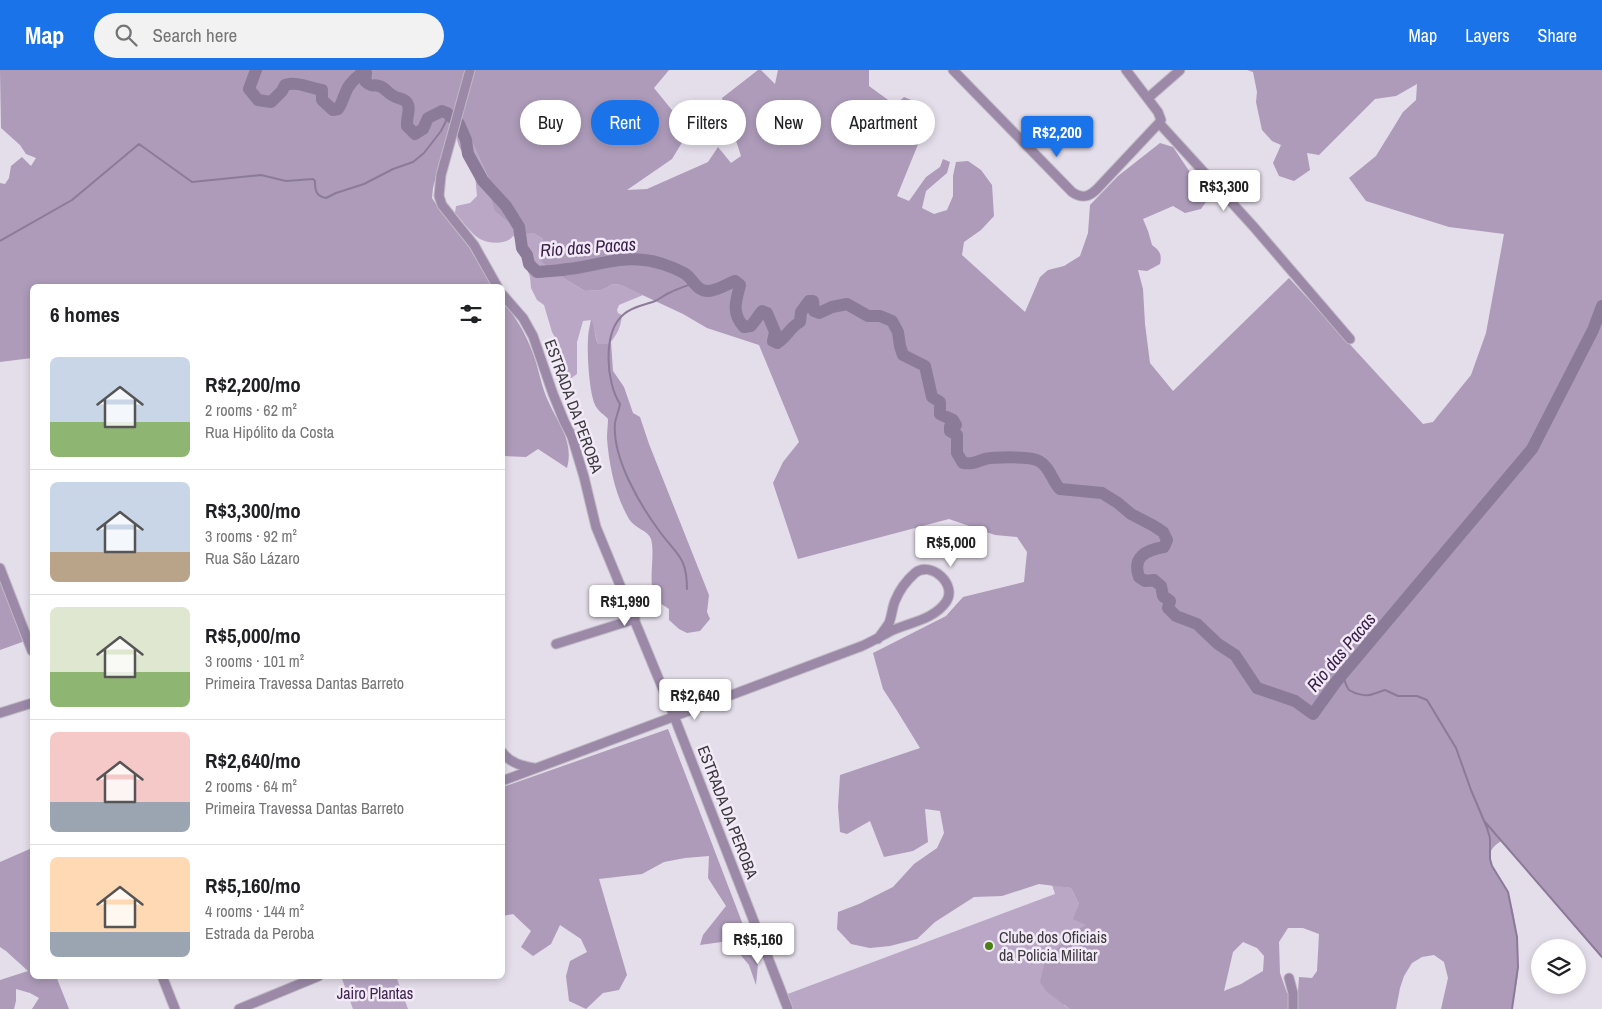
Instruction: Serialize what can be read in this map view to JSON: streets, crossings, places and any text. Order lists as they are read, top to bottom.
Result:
{
  "streets": {
    "street": ["ESTRADA DA PEROBA"]
  },
  "water": ["Rio das Pacas"],
  "parks": ["Jairo Plantas"],
  "places": ["Clube dos Oficiais da Policia Militar"],
  "page": {
    "header": "Map",
    "search": "Search here",
    "nav": ["Map", "Layers", "Share"],
    "chip": [
      "Buy",
      "Rent",
      "Filters",
      "New",
      "Apartment"
    ],
    "price": [
      "R$2,200",
      "R$3,300",
      "R$5,000",
      "R$1,990",
      "R$2,640",
      "R$5,160"
    ],
    "heading": "6 homes",
    "list": [
      {
        "name": "R$2,200/mo",
        "note": "2 rooms · 62 m² · Rua Hipólito da Costa"
      },
      {
        "name": "R$3,300/mo",
        "note": "3 rooms · 92 m² · Rua São Lázaro"
      },
      {
        "name": "R$5,000/mo",
        "note": "3 rooms · 101 m² · Primeira Travessa Dantas Barreto"
      },
      {
        "name": "R$2,640/mo",
        "note": "2 rooms · 64 m² · Primeira Travessa Dantas Barreto"
      },
      {
        "name": "R$5,160/mo",
        "note": "4 rooms · 144 m² · Estrada da Peroba"
      }
    ]
  }
}
